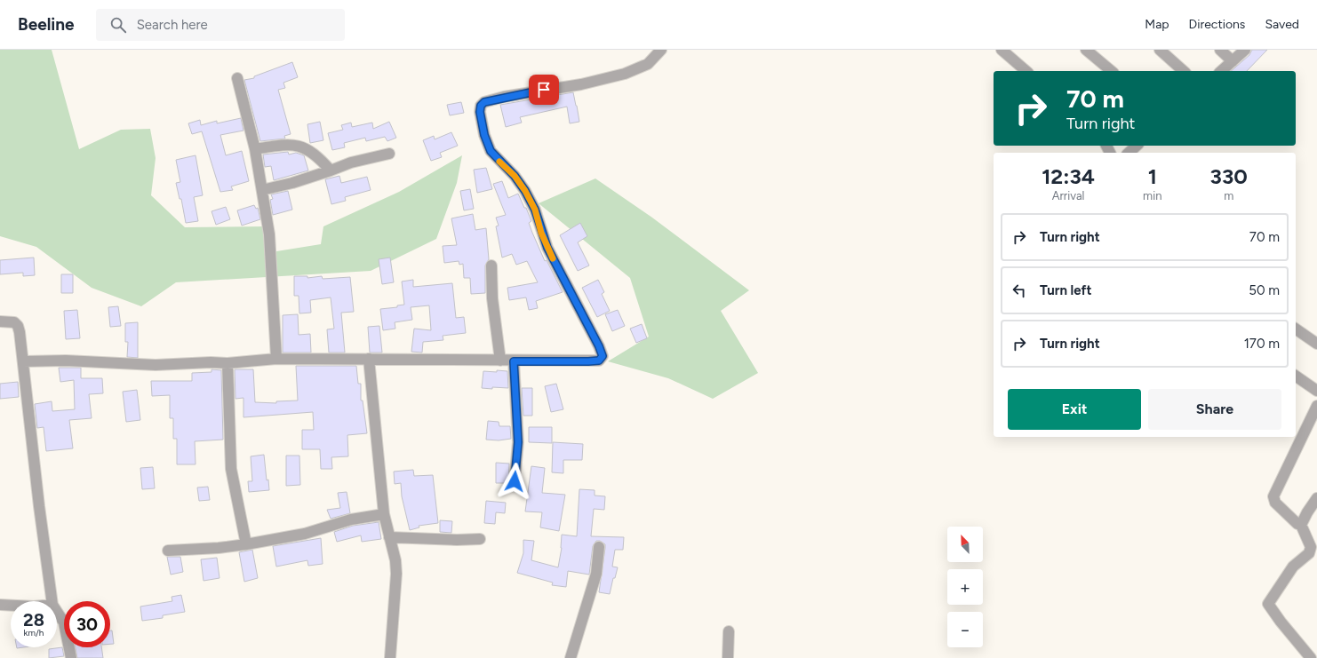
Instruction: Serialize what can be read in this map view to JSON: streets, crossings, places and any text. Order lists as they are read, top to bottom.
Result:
{
  "north": "top left",
  "page": {
    "header": "Beeline",
    "search": "Search here",
    "nav": ["Map", "Directions", "Saved"],
    "turn": ["70 m", "Turn right"],
    "eta": [
      "12:34",
      "Arrival",
      "1",
      "min",
      "330",
      "m"
    ],
    "list": [
      {
        "name": "Turn right",
        "value": "70 m"
      },
      {
        "name": "Turn left",
        "value": "50 m"
      },
      {
        "name": "Turn right",
        "value": "170 m"
      }
    ],
    "buttons": ["Exit", "Share"],
    "map_buttons": ["+", "−"],
    "speed": "28 km/h",
    "limit": "30"
  }
}
